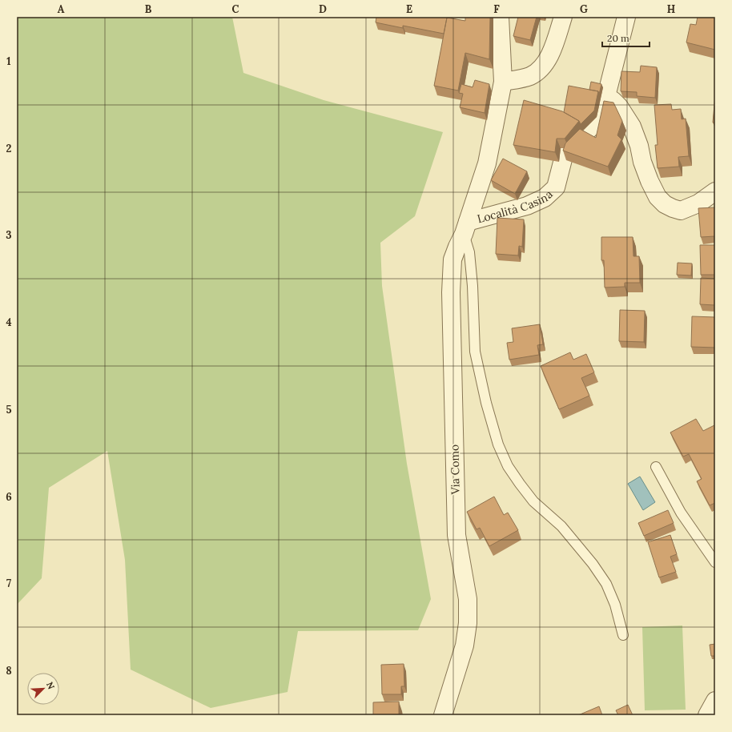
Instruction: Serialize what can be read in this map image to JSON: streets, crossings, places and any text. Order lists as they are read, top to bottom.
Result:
{
  "streets": {
    "street": ["Località Casina", "Via Como"]
  },
  "crossings": [
    ["Località Casina", "Via Como"]
  ],
  "scale_bar": "20 m",
  "north": "top right",
  "grid": {
    "columns": [
      "A",
      "B",
      "C",
      "D",
      "E",
      "F",
      "G",
      "H"
    ],
    "rows": [
      "1",
      "2",
      "3",
      "4",
      "5",
      "6",
      "7",
      "8"
    ]
  }
}
